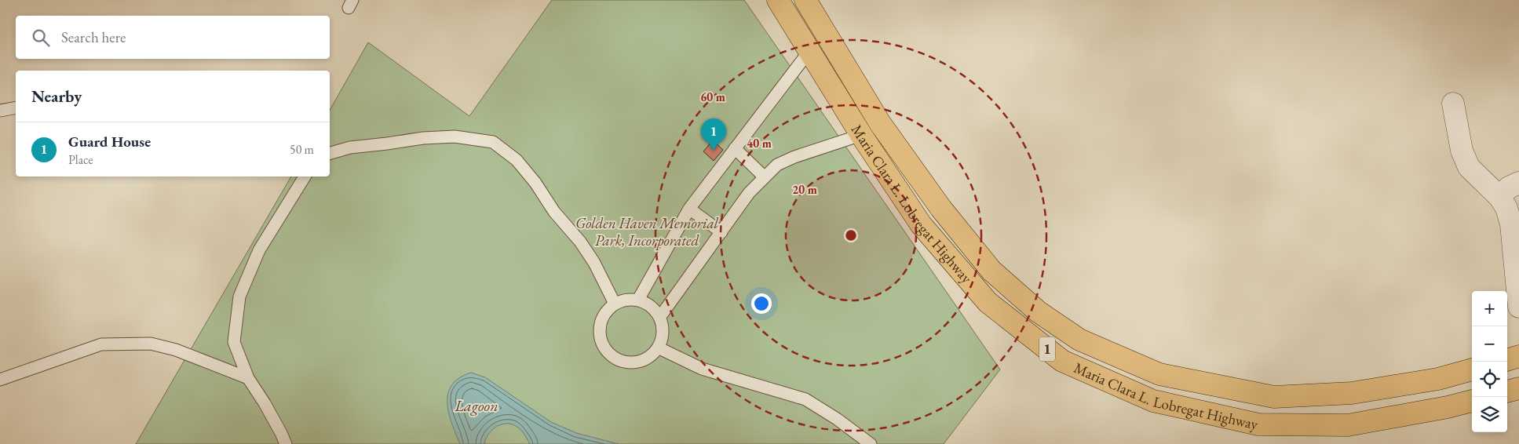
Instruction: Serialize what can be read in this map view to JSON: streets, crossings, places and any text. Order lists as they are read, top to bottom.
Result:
{
  "streets": {
    "highway": ["Maria Clara L. Lobregat Highway", "1"]
  },
  "water": ["Lagoon"],
  "parks": ["Golden Haven Memorial Park, Incorporated"],
  "page": {
    "search": "Search here",
    "heading": "Nearby",
    "pins": "1",
    "list": [
      {
        "mark": "1",
        "name": "Guard House",
        "note": "Place",
        "value": "50 m"
      }
    ],
    "map_buttons": ["+", "−"]
  },
  "rings": ["60 m", "40 m", "20 m"]
}
